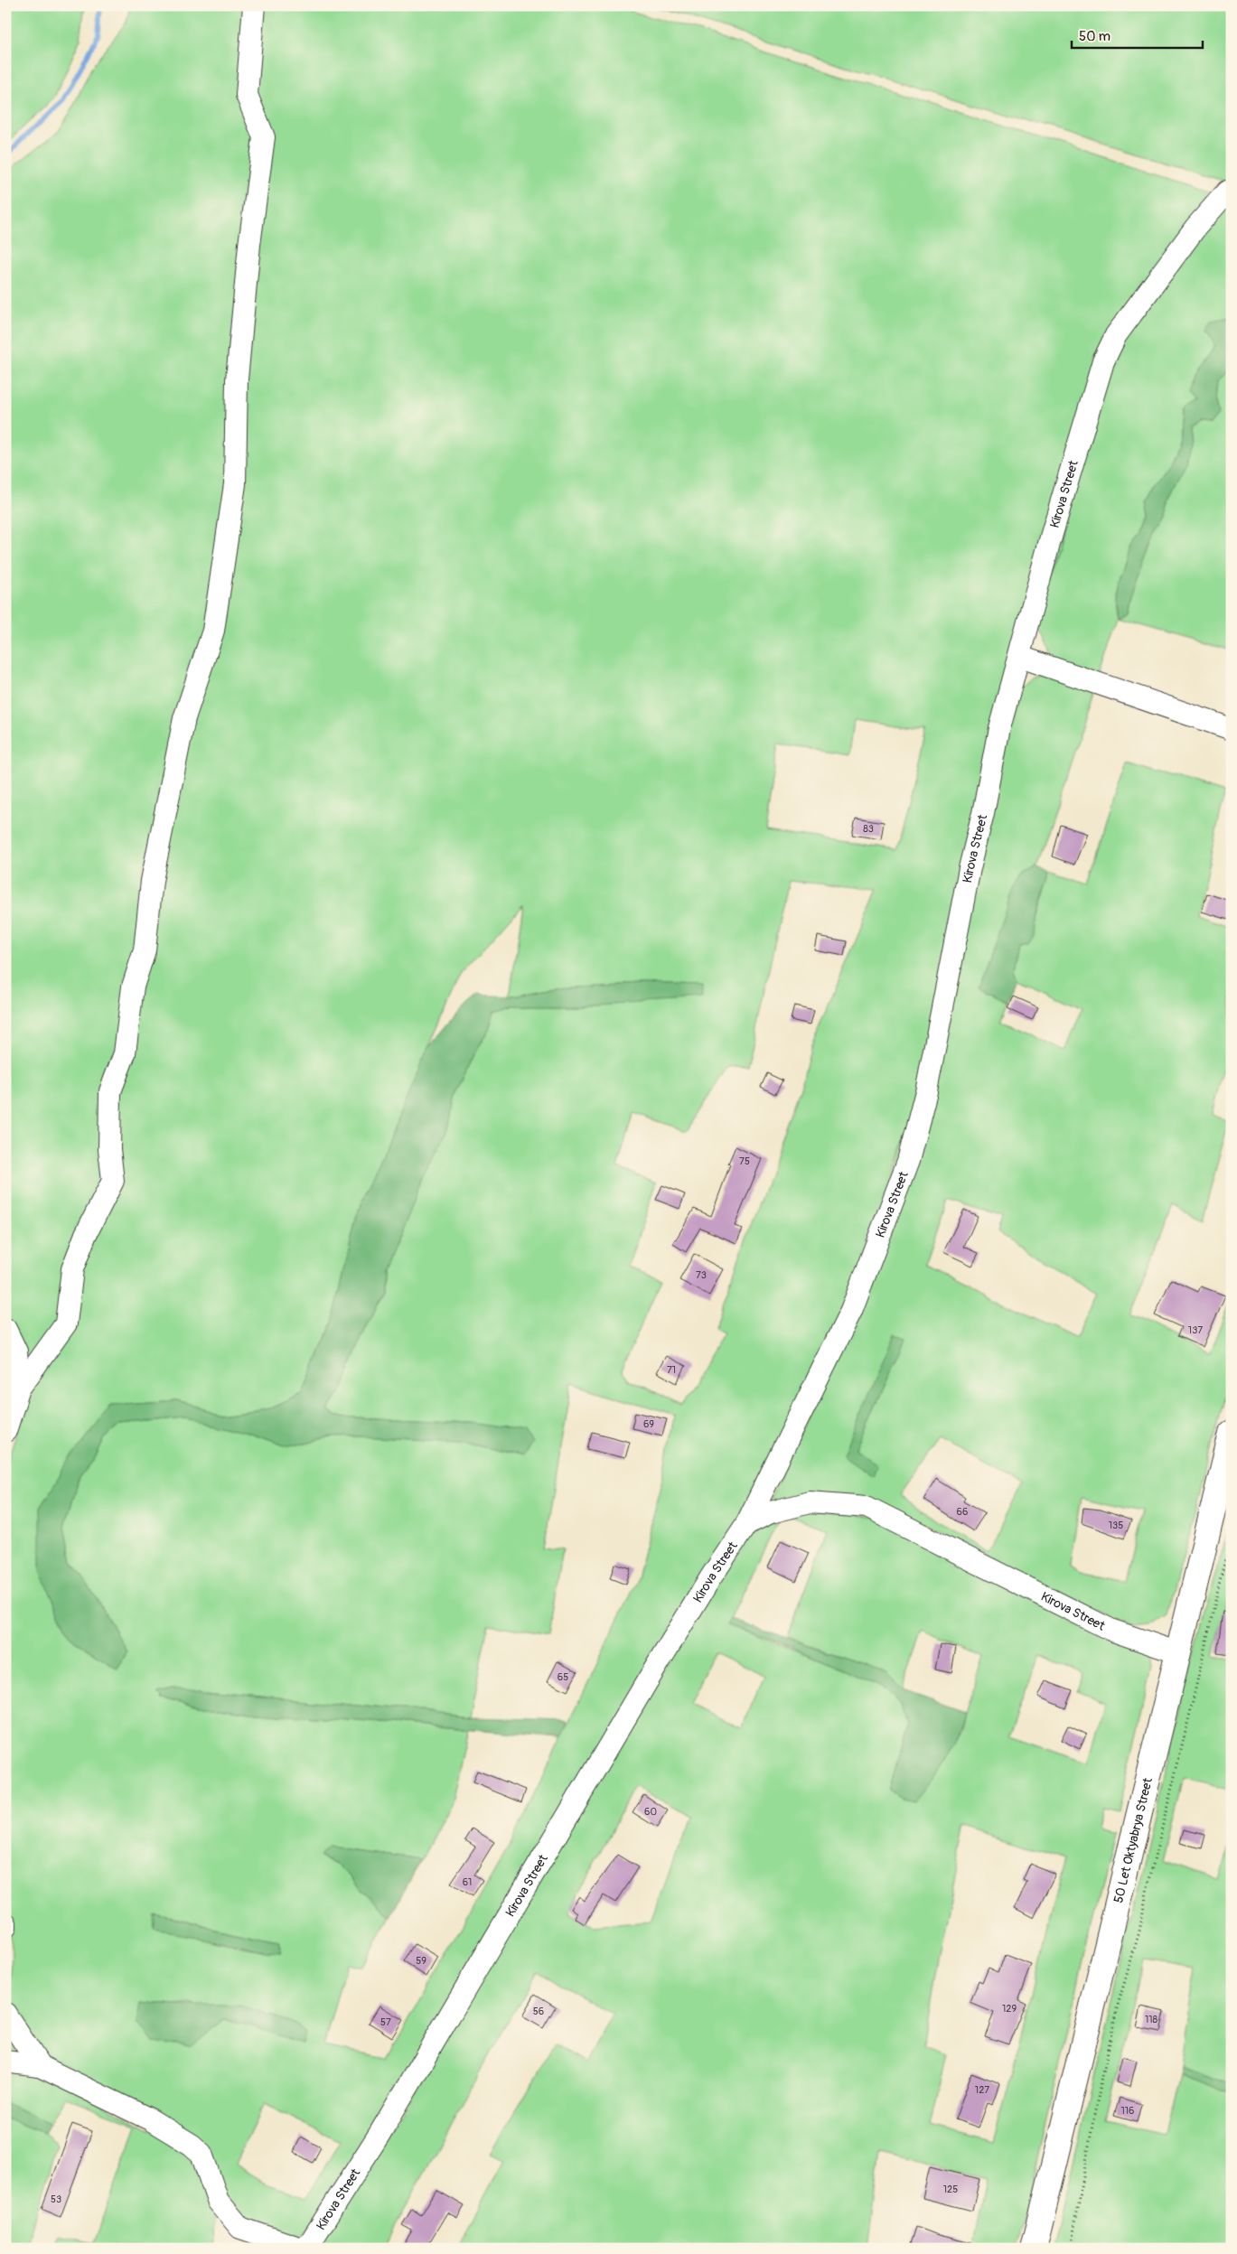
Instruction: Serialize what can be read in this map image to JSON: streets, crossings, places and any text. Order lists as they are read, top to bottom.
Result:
{
  "streets": {
    "main road": ["50 Let Oktyabrya Street"],
    "street": ["Kirova Street"]
  },
  "crossings": [
    ["Kirova Street", "50 Let Oktyabrya Street"]
  ],
  "house_numbers": [
    "83",
    "75",
    "73",
    "137",
    "71",
    "69",
    "66",
    "135",
    "65",
    "60",
    "61",
    "59",
    "129",
    "56",
    "118",
    "57",
    "127",
    "116",
    "125",
    "53"
  ],
  "scale_bar": "50 m"
}
